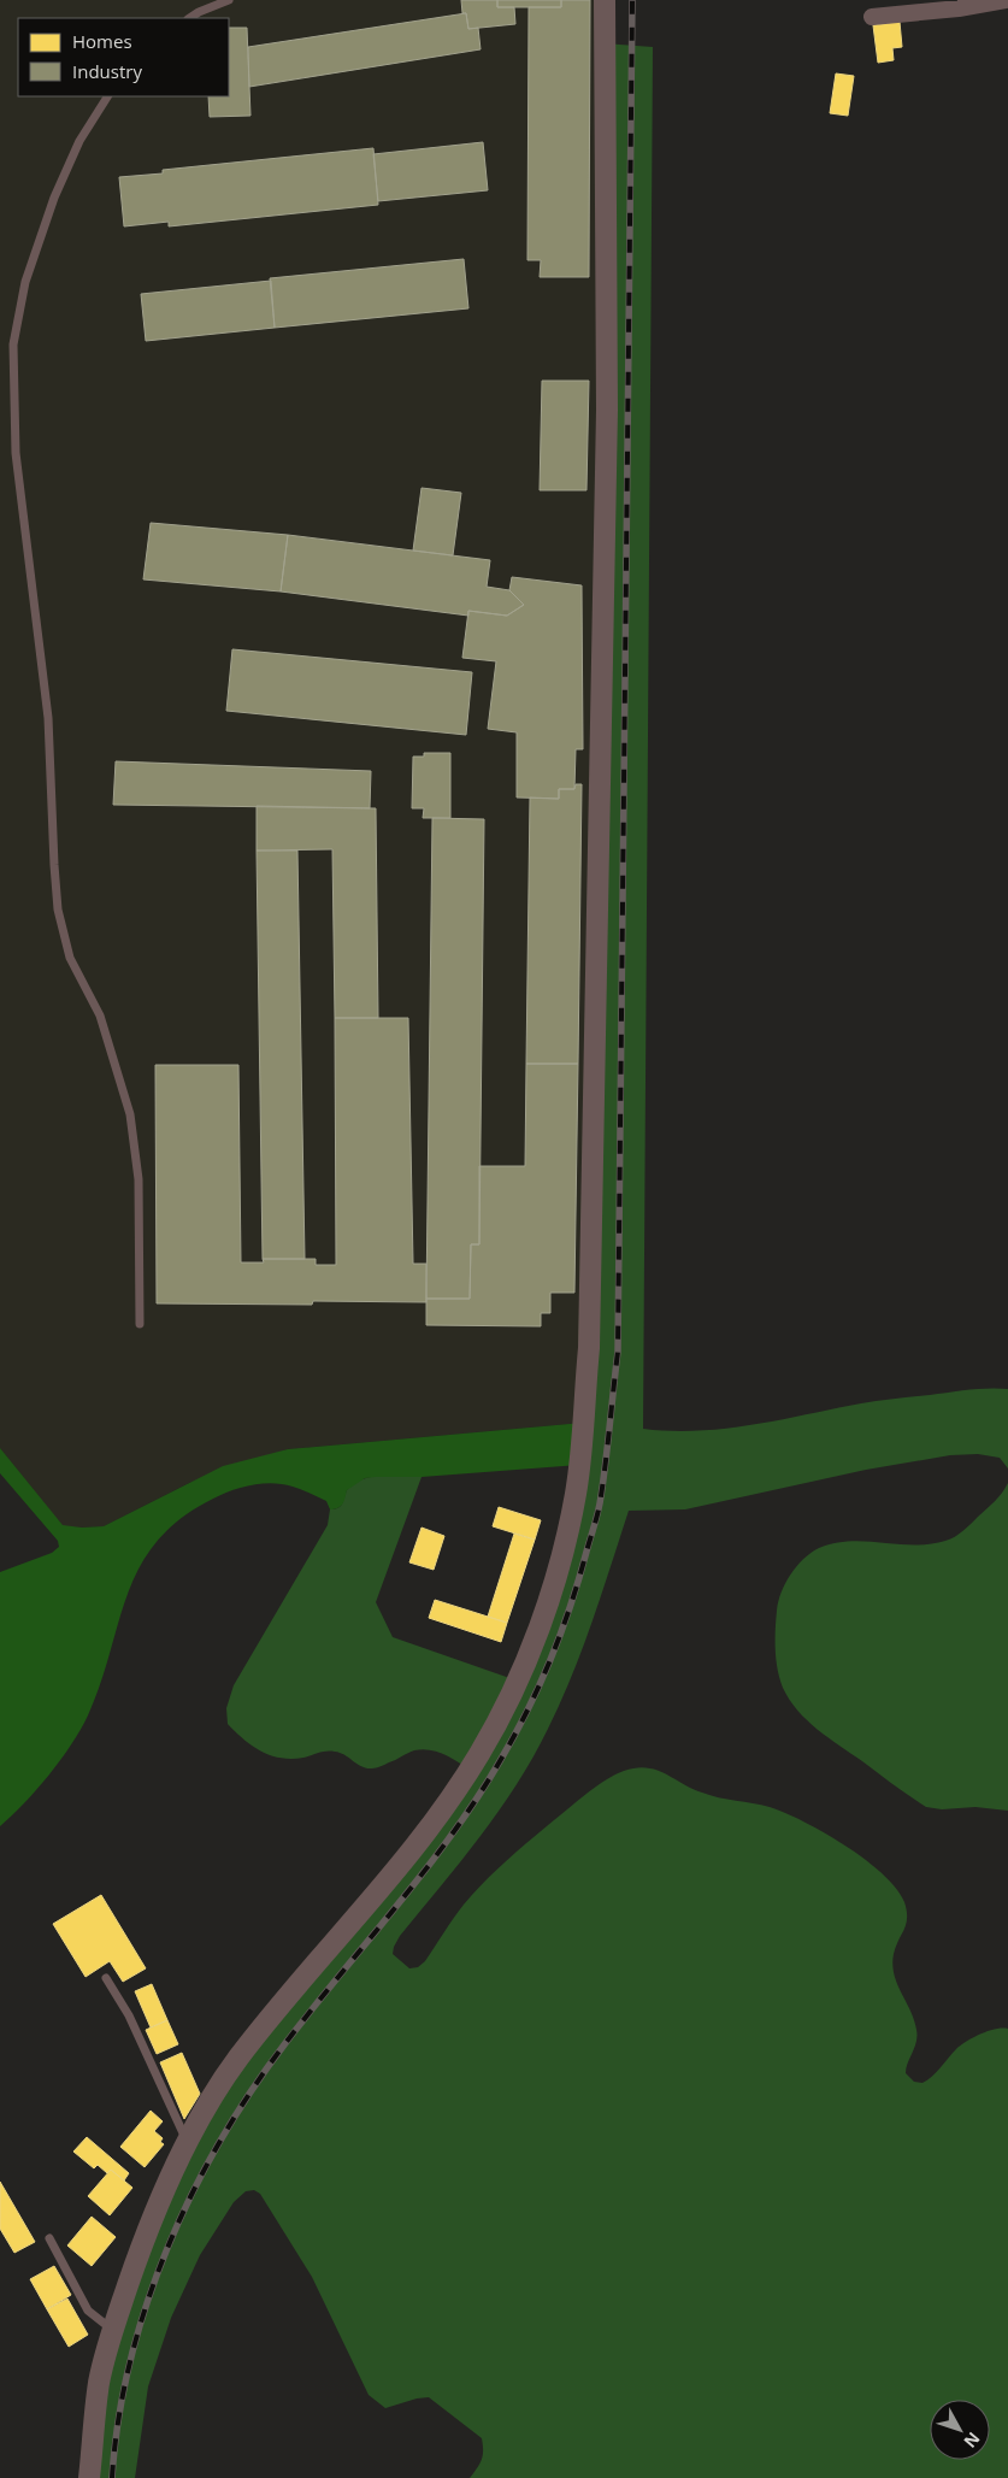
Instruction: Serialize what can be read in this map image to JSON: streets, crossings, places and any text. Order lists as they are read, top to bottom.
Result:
{
  "legend": ["Homes", "Industry"],
  "north": "bottom right"
}
